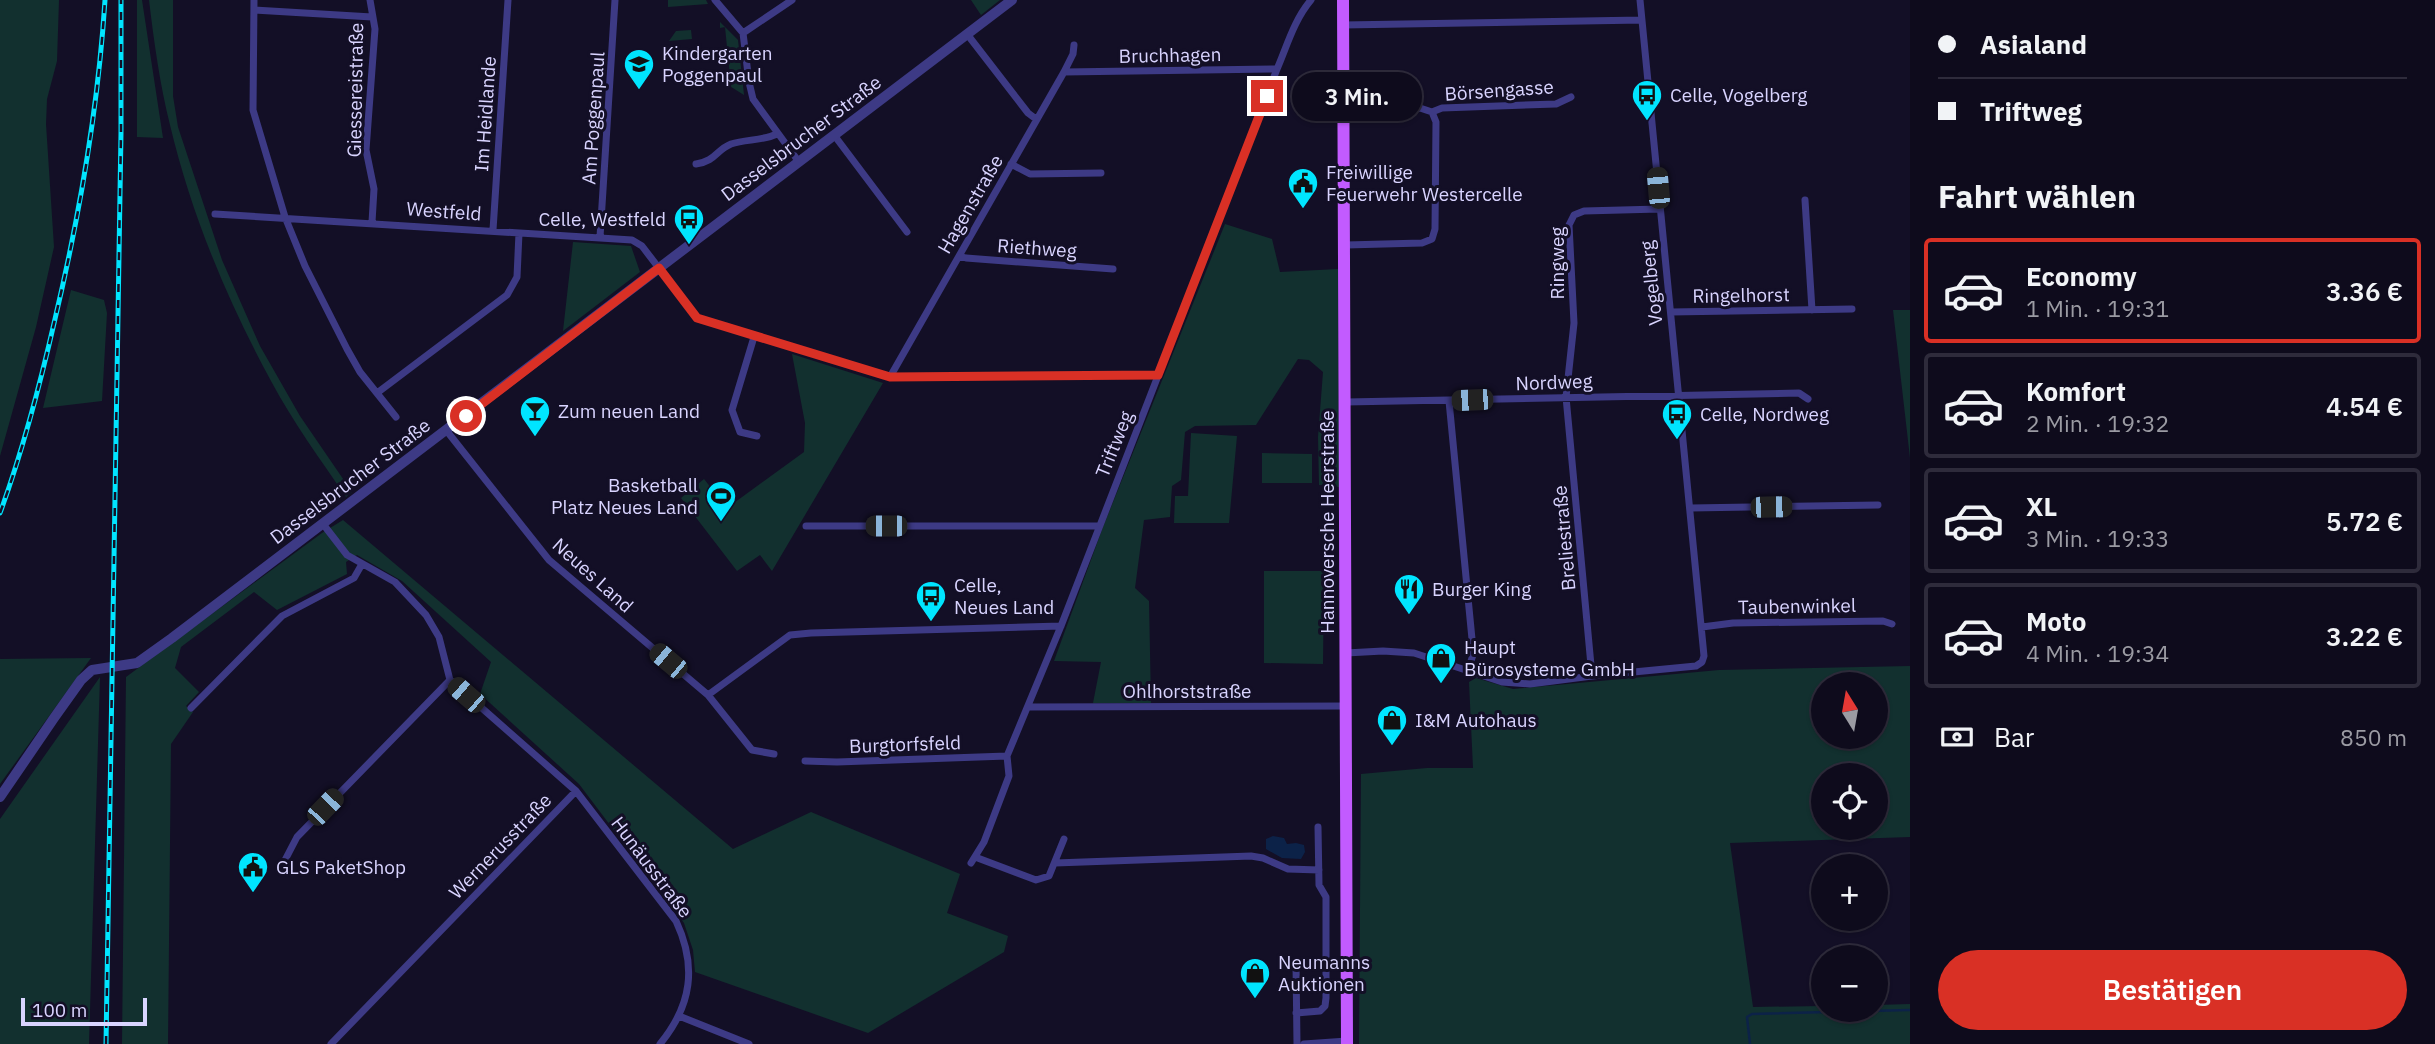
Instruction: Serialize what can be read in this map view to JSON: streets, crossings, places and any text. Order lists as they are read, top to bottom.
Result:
{
  "streets": {
    "main road": ["Hannoversche Heerstraße"],
    "street": [
      "Bruchhagen",
      "Giessereistraße",
      "Börsengasse",
      "Im Heidlande",
      "Am Poggenpaul",
      "Dasselsbrucher Straße",
      "Hagenstraße",
      "Westfeld",
      "Riethweg",
      "Ringweg",
      "Vogelberg",
      "Ringelhorst",
      "Nordweg",
      "Triftweg",
      "Breliestraße",
      "Neues Land",
      "Taubenwinkel",
      "Ohlhorststraße",
      "Burgtorfsfeld",
      "Wernerusstraße",
      "Hunäusstraße"
    ]
  },
  "crossings": [
    ["Bruchhagen", "Hagenstraße"],
    ["Bruchhagen", "Triftweg"],
    ["Giessereistraße", "Westfeld"],
    ["Börsengasse", "Hannoversche Heerstraße"],
    ["Im Heidlande", "Westfeld"],
    ["Am Poggenpaul", "Westfeld"],
    ["Dasselsbrucher Straße", "Westfeld"],
    ["Dasselsbrucher Straße", "Neues Land"],
    ["Hagenstraße", "Westfeld"],
    ["Hagenstraße", "Riethweg"],
    ["Westfeld", "Triftweg"],
    ["Ringweg", "Vogelberg"],
    ["Ringweg", "Nordweg"],
    ["Ringweg", "Breliestraße"],
    ["Vogelberg", "Ringelhorst"],
    ["Vogelberg", "Nordweg"],
    ["Vogelberg", "Breliestraße"],
    ["Vogelberg", "Taubenwinkel"],
    ["Nordweg", "Hannoversche Heerstraße"],
    ["Nordweg", "Breliestraße"],
    ["Triftweg", "Ohlhorststraße"],
    ["Triftweg", "Burgtorfsfeld"],
    ["Hannoversche Heerstraße", "Ohlhorststraße"],
    ["Wernerusstraße", "Hunäusstraße"]
  ],
  "places": {
    "school or university": ["Kindergarten Poggenpaul"],
    "bus stop": [
      "Celle, Vogelberg",
      "Celle, Westfeld",
      "Celle, Nordweg",
      "Celle, Neues Land"
    ],
    "public building": ["Freiwillige Feuerwehr Westercelle", "GLS PaketShop"],
    "bar": ["Zum neuen Land"],
    "sports": ["Basketball Platz Neues Land"],
    "restaurant": ["Burger King"],
    "shop": ["Haupt Bürosysteme GmbH", "I&M Autohaus", "Neumanns Auktionen"]
  },
  "scale_bar": "100 m",
  "north": "top",
  "page": {
    "banner": ["Asialand", "Triftweg"],
    "bubble": "3 Min.",
    "heading": "Fahrt wählen",
    "list": [
      {
        "name": "Economy",
        "note": "1 Min. · 19:31",
        "value": "3.36 €"
      },
      {
        "name": "Komfort",
        "note": "2 Min. · 19:32",
        "value": "4.54 €"
      },
      {
        "name": "XL",
        "note": "3 Min. · 19:33",
        "value": "5.72 €"
      },
      {
        "name": "Moto",
        "note": "4 Min. · 19:34",
        "value": "3.22 €"
      }
    ],
    "map_buttons": ["+", "−"],
    "pay": ["Bar", "850 m"],
    "buttons": "Bestätigen",
    "scale": "100 m"
  }
}
